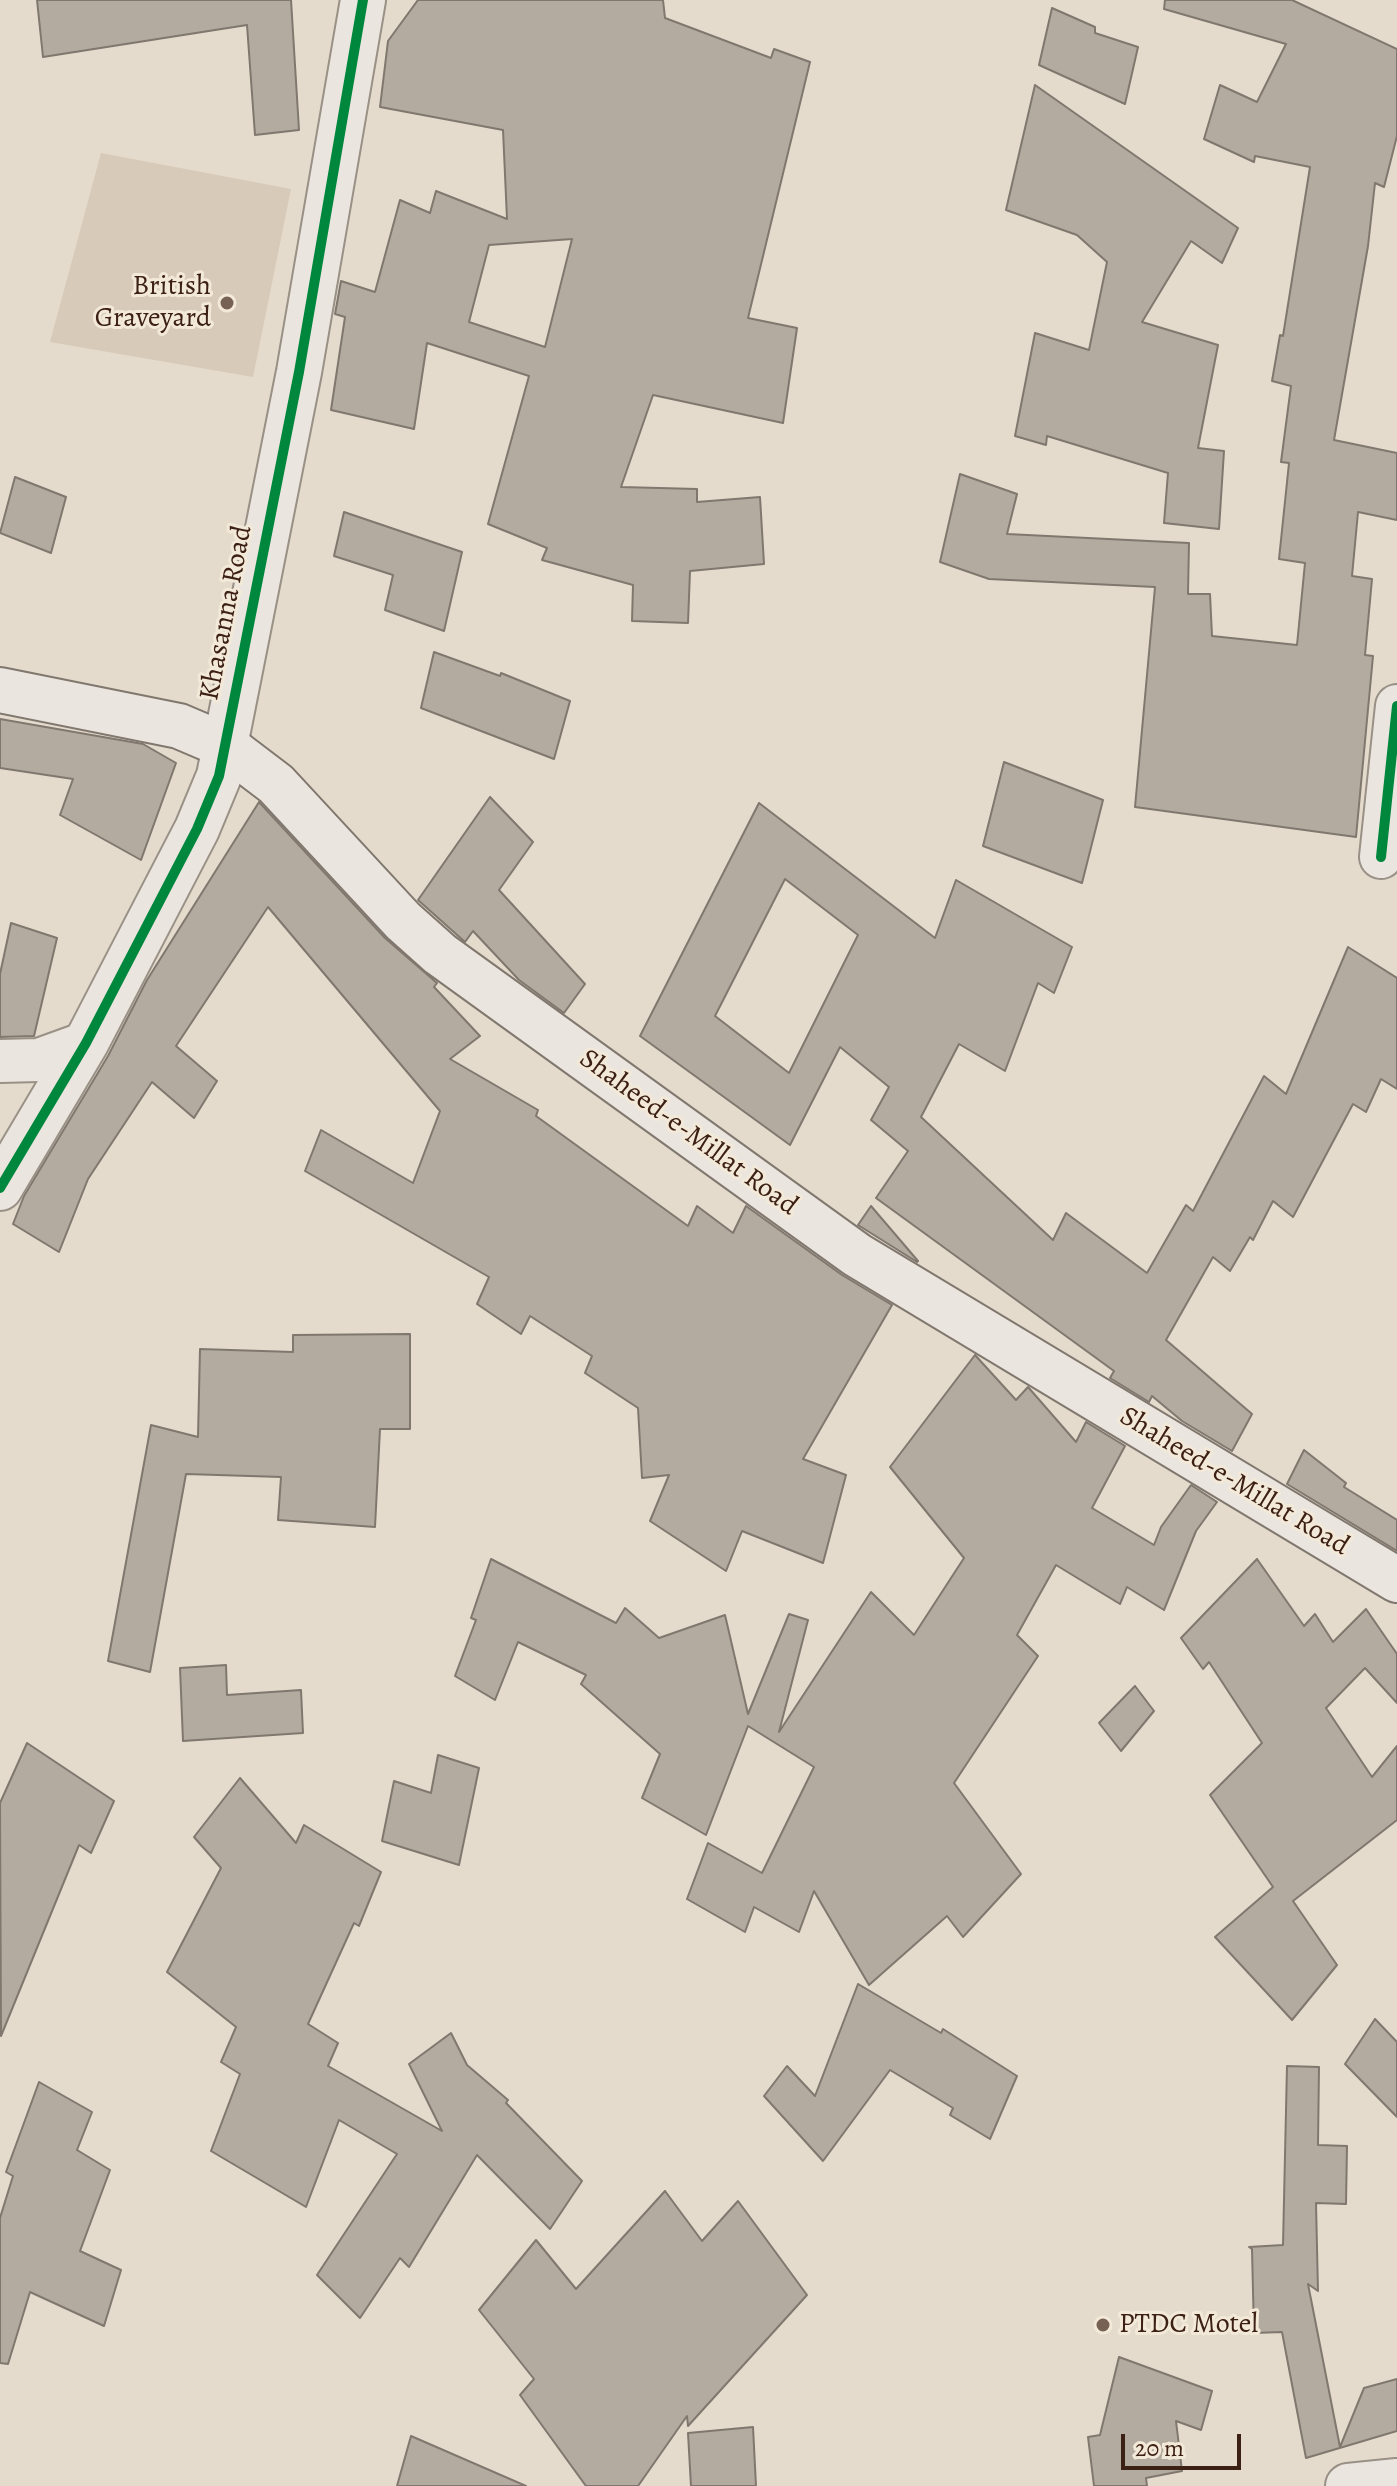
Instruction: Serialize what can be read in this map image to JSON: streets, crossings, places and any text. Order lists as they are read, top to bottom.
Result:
{
  "streets": {
    "main road": ["Khasanna Road", "Shaheed-e-Millat Road"]
  },
  "crossings": [
    ["Khasanna Road", "Shaheed-e-Millat Road"]
  ],
  "places": ["British Graveyard", "PTDC Motel"],
  "scale_bar": "20 m"
}
